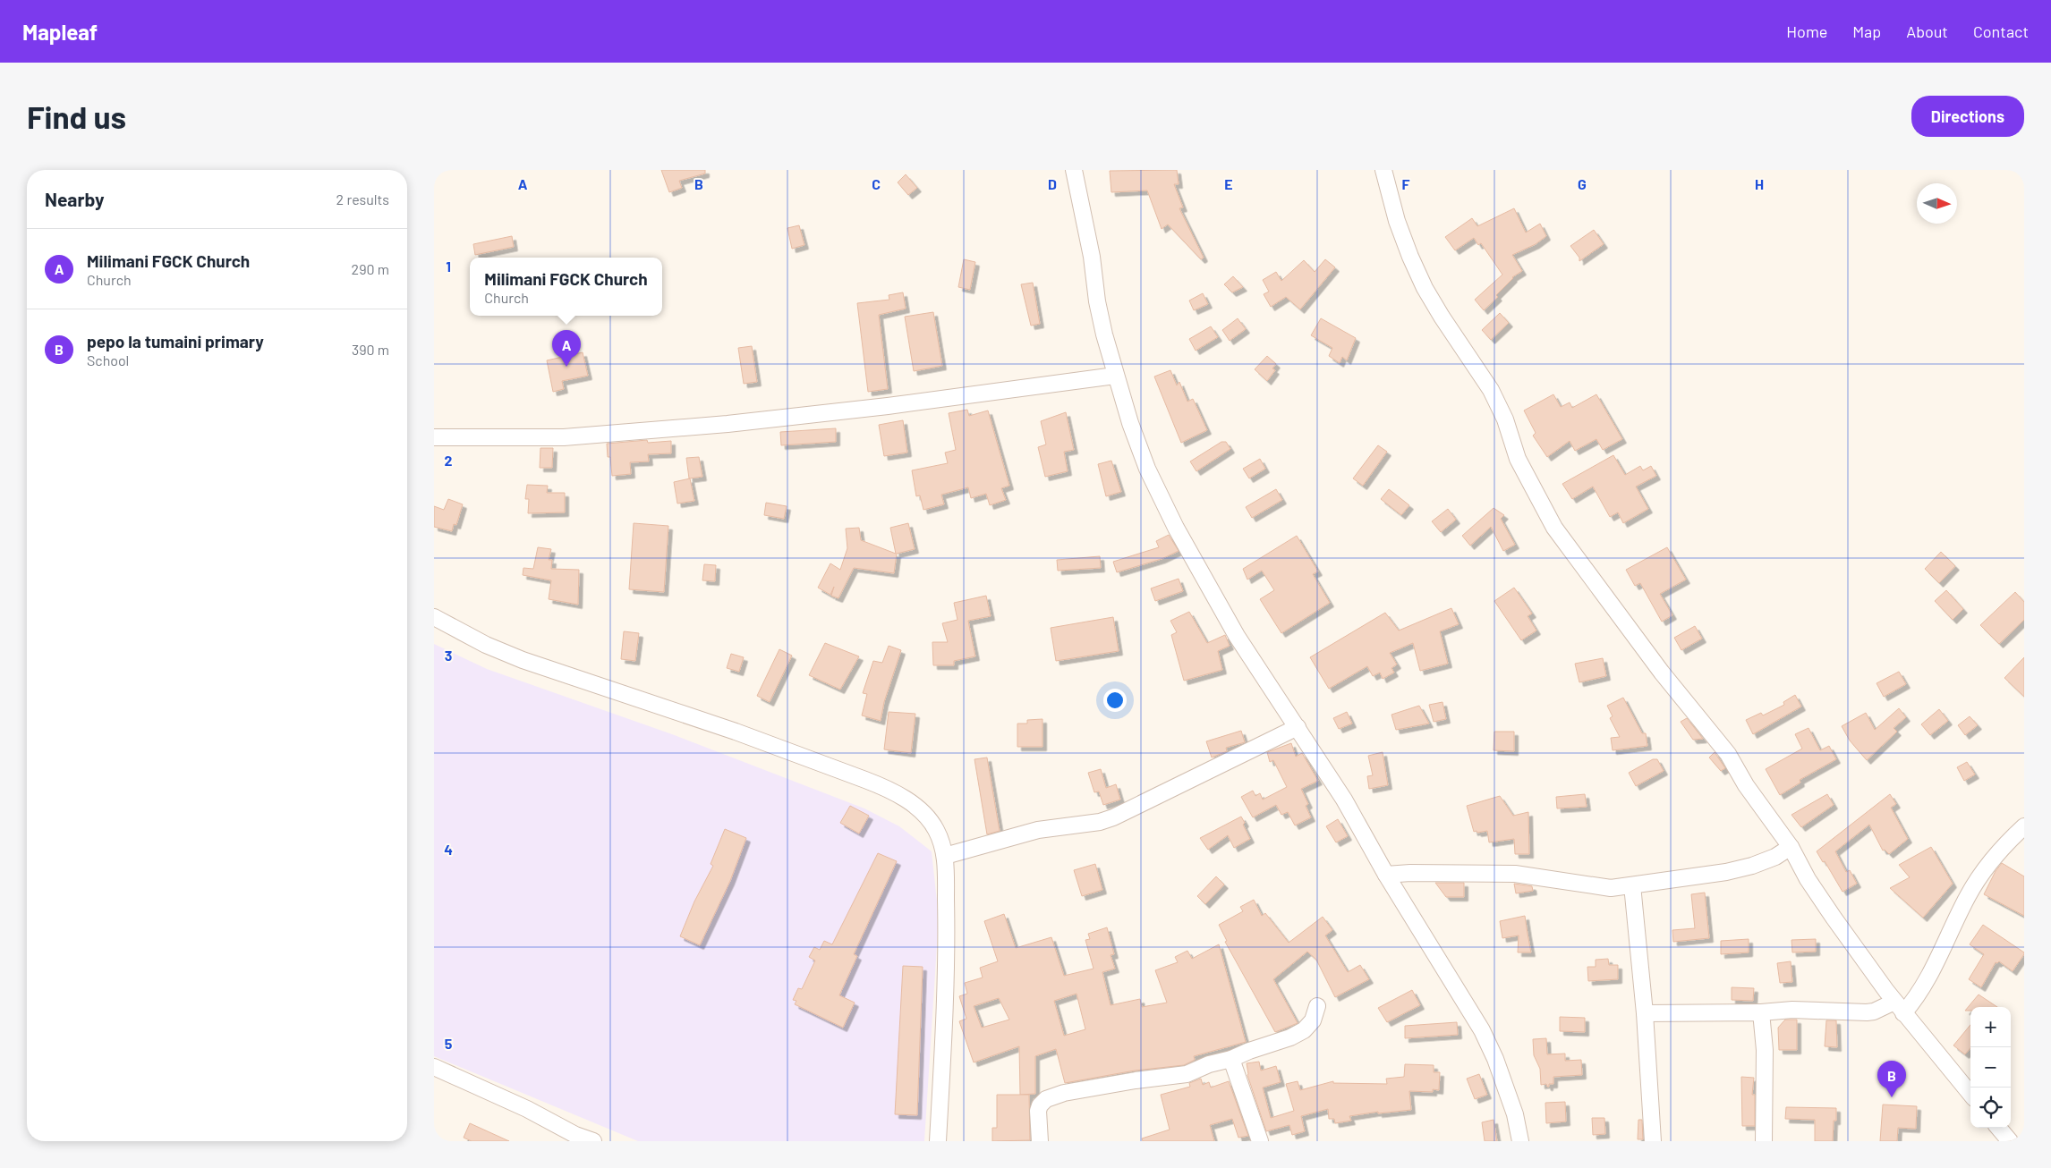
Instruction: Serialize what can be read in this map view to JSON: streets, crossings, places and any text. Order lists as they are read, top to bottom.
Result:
{
  "north": "right",
  "page": {
    "header": "Mapleaf",
    "nav": [
      "Home",
      "Map",
      "About",
      "Contact"
    ],
    "buttons": "Directions",
    "title": "Find us",
    "heading": ["Nearby", "2 results"],
    "list": [
      {
        "mark": "A",
        "name": "Milimani FGCK Church",
        "note": "Church",
        "value": "290 m"
      },
      {
        "mark": "B",
        "name": "pepo la tumaini primary",
        "note": "School",
        "value": "390 m"
      }
    ],
    "popup": ["Milimani FGCK Church", "Church"],
    "pins": ["A", "B"],
    "map_buttons": ["+", "−"]
  },
  "grid": {
    "columns": [
      "A",
      "B",
      "C",
      "D",
      "E",
      "F",
      "G",
      "H"
    ],
    "rows": [
      "1",
      "2",
      "3",
      "4",
      "5"
    ]
  }
}
